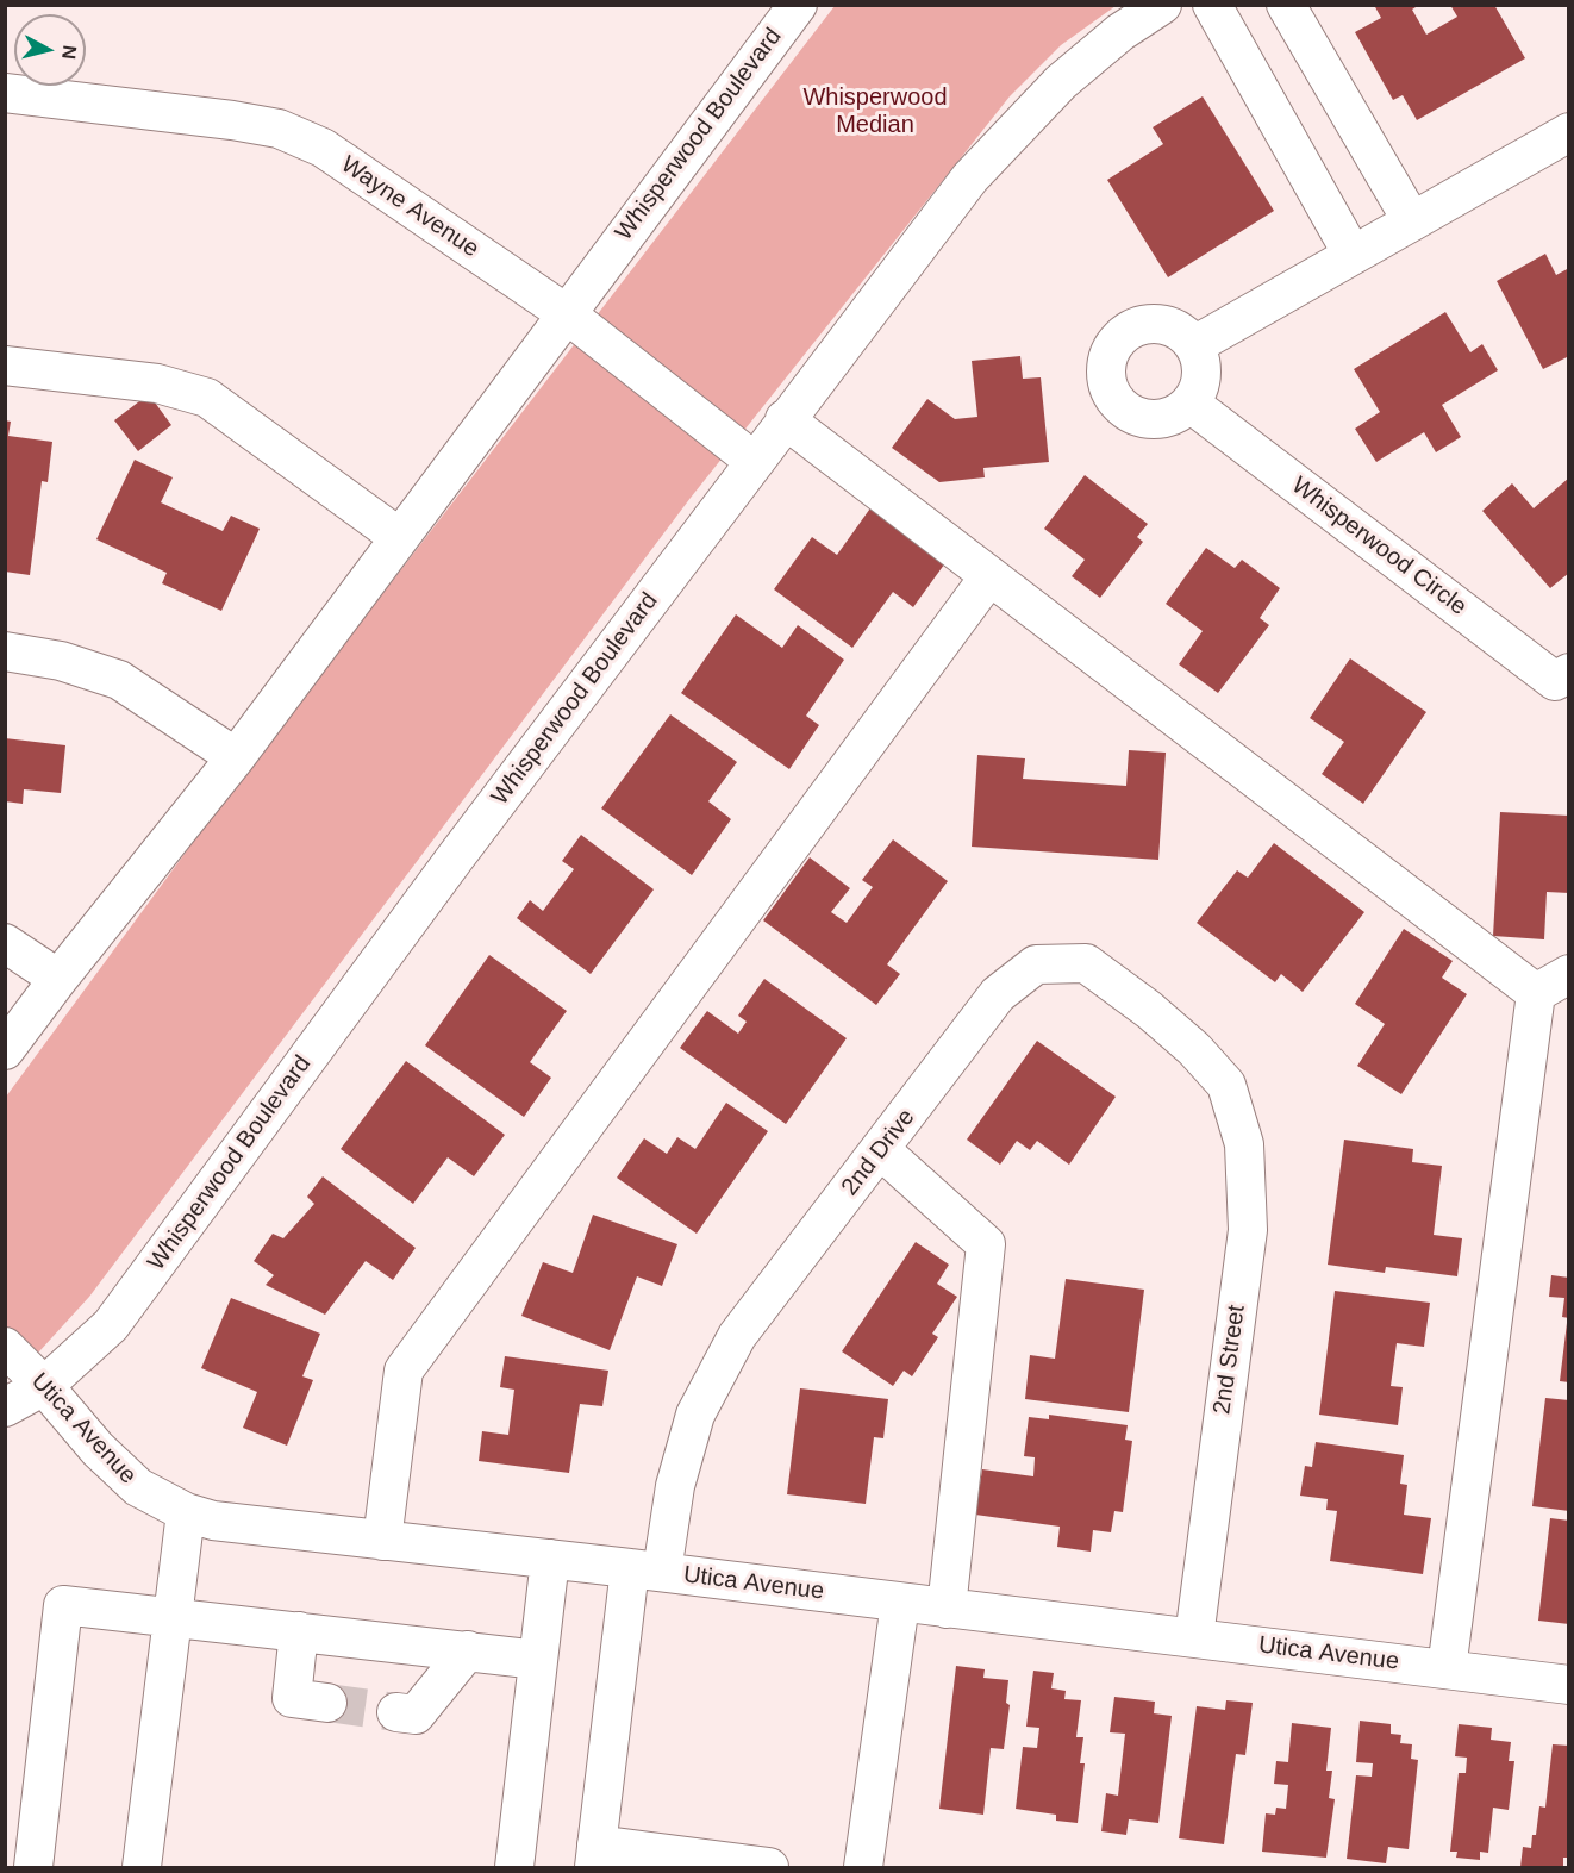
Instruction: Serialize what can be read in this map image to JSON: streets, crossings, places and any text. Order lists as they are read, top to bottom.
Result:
{
  "streets": {
    "street": [
      "Whisperwood Boulevard",
      "Wayne Avenue",
      "Whisperwood Circle",
      "2nd Drive",
      "2nd Street",
      "Utica Avenue"
    ]
  },
  "crossings": [
    ["Whisperwood Boulevard", "Wayne Avenue"],
    ["Whisperwood Boulevard", "Utica Avenue"],
    ["2nd Drive", "2nd Street"],
    ["2nd Drive", "Utica Avenue"],
    ["2nd Street", "Utica Avenue"]
  ],
  "parks": ["Whisperwood Median"],
  "north": "right"
}
